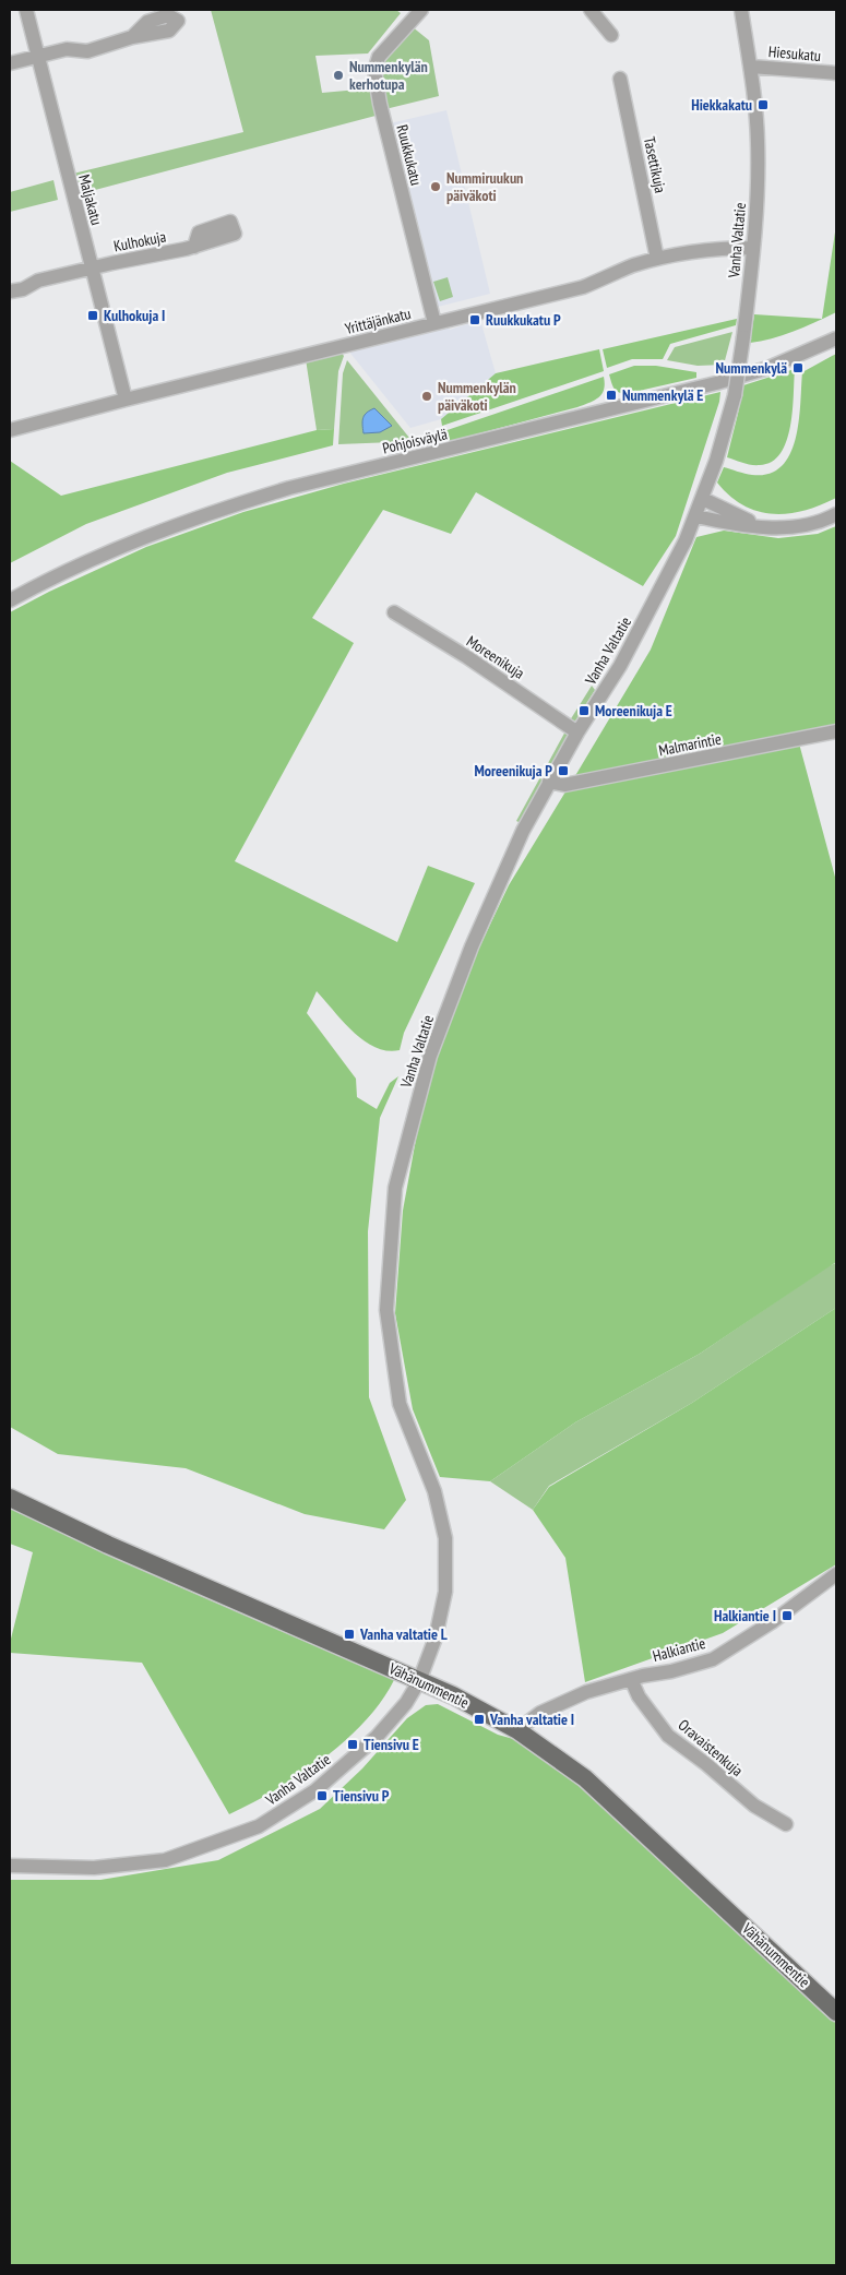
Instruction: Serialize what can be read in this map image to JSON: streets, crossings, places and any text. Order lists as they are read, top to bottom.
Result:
{
  "streets": {
    "main road": ["Vähänummentie"],
    "street": [
      "Hiesukatu",
      "Ruukkukatu",
      "Tasettikuja",
      "Maljakatu",
      "Vanha Valtatie",
      "Kulhokuja",
      "Yrittäjänkatu",
      "Pohjoisväylä",
      "Moreenikuja",
      "Malmarintie",
      "Halkiantie",
      "Oravaistenkuja"
    ]
  },
  "crossings": [
    ["Hiesukatu", "Vanha Valtatie"],
    ["Ruukkukatu", "Yrittäjänkatu"],
    ["Tasettikuja", "Yrittäjänkatu"],
    ["Maljakatu", "Kulhokuja"],
    ["Maljakatu", "Yrittäjänkatu"],
    ["Vanha Valtatie", "Yrittäjänkatu"],
    ["Vanha Valtatie", "Moreenikuja"],
    ["Vanha Valtatie", "Malmarintie"],
    ["Vanha Valtatie", "Vähänummentie"],
    ["Halkiantie", "Vähänummentie"],
    ["Halkiantie", "Oravaistenkuja"]
  ],
  "places": {
    "other": ["Nummenkylän kerhotupa", "Nummiruukun päiväkoti", "Nummenkylän päiväkoti"],
    "transit": [
      "Hiekkakatu",
      "Kulhokuja I",
      "Ruukkukatu P",
      "Nummenkylä",
      "Nummenkylä E",
      "Moreenikuja E",
      "Moreenikuja P",
      "Halkiantie I",
      "Vanha valtatie L",
      "Vanha valtatie I",
      "Tiensivu E",
      "Tiensivu P"
    ]
  }
}
